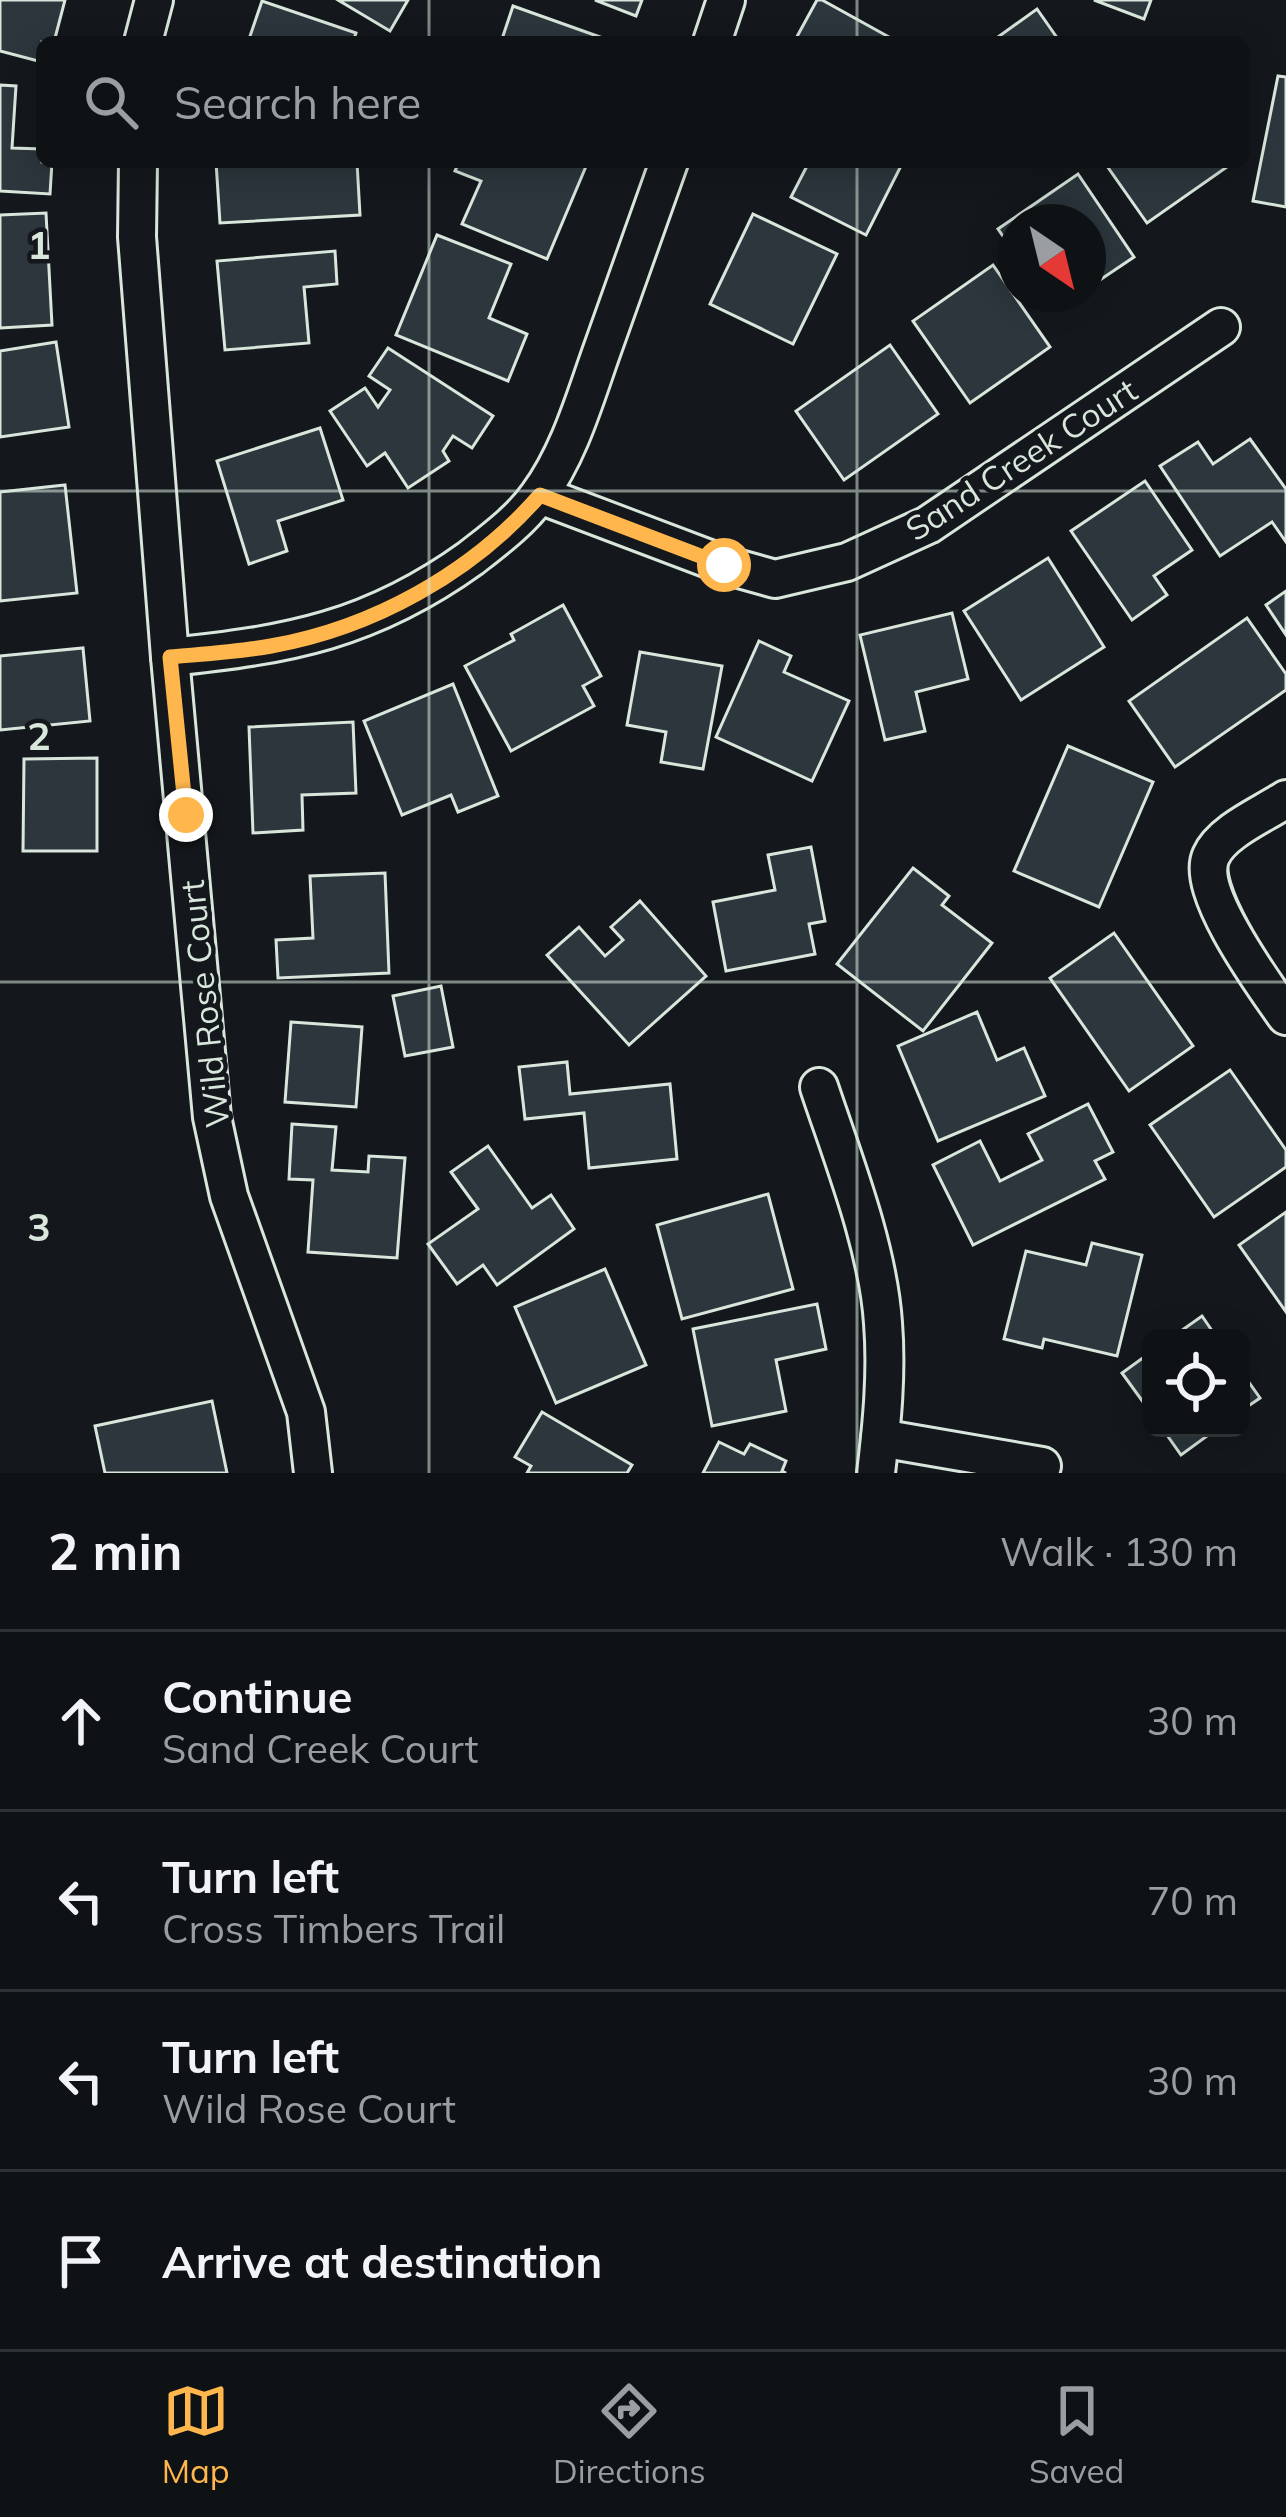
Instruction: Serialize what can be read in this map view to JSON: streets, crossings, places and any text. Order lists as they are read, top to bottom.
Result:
{
  "streets": {
    "street": ["Sand Creek Court", "Wild Rose Court"]
  },
  "north": "bottom right",
  "page": {
    "search": "Search here",
    "heading": ["2 min", "Walk · 130 m"],
    "list": [
      ["Continue", "Sand Creek Court", "30 m"],
      ["Turn left", "Cross Timbers Trail", "70 m"],
      ["Turn left", "Wild Rose Court", "30 m"],
      "Arrive at destination"
    ],
    "nav": ["Map", "Directions", "Saved"]
  },
  "grid": {
    "rows": ["1", "2", "3"]
  }
}
